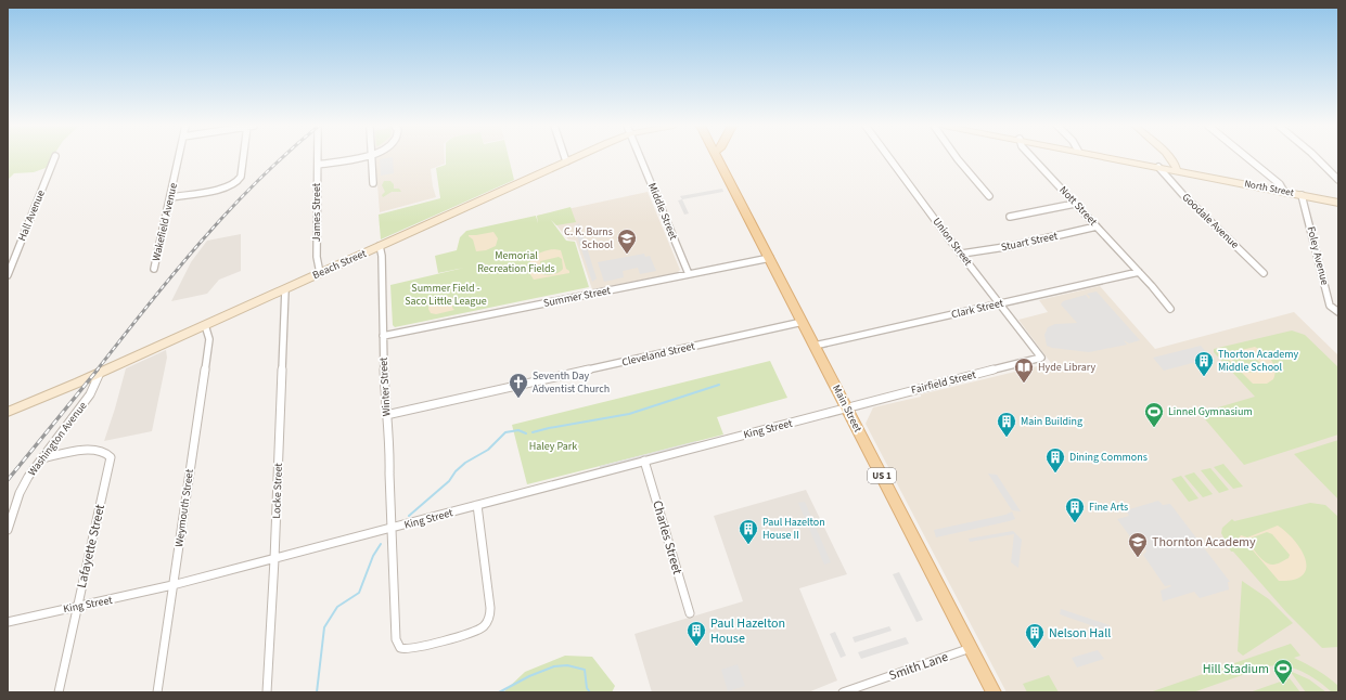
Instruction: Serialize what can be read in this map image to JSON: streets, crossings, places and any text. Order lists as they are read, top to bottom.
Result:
{
  "streets": {
    "main road": [
      "North Street",
      "Beach Street",
      "Main Street",
      "US 1"
    ],
    "street": [
      "Nott Street",
      "Middle Street",
      "James Street",
      "Hall Avenue",
      "Goodale Avenue",
      "Wakefield Avenue",
      "Union Street",
      "Stuart Street",
      "Foley Avenue",
      "Summer Street",
      "Clark Street",
      "Cleveland Street",
      "Fairfield Street",
      "Winter Street",
      "King Street",
      "Washington Avenue",
      "Locke Street",
      "Weymouth Street",
      "Charles Street",
      "Lafayette Street",
      "Smith Lane"
    ]
  },
  "crossings": [
    ["North Street", "Goodale Avenue"],
    ["North Street", "Foley Avenue"],
    ["Nott Street", "Stuart Street"],
    ["Nott Street", "Clark Street"],
    ["Middle Street", "Summer Street"],
    ["James Street", "Beach Street"],
    ["Union Street", "Stuart Street"],
    ["Union Street", "Clark Street"],
    ["Union Street", "Fairfield Street"],
    ["Beach Street", "Winter Street"],
    ["Beach Street", "Washington Avenue"],
    ["Beach Street", "Locke Street"],
    ["Beach Street", "Weymouth Street"],
    ["Summer Street", "Winter Street"],
    ["Summer Street", "Main Street"],
    ["Clark Street", "Main Street"],
    ["Cleveland Street", "Winter Street"],
    ["Cleveland Street", "Main Street"],
    ["Fairfield Street", "Main Street"],
    ["Fairfield Street", "King Street"],
    ["Winter Street", "King Street"],
    ["Main Street", "King Street"],
    ["Main Street", "Smith Lane"],
    ["King Street", "Locke Street"],
    ["King Street", "Weymouth Street"],
    ["King Street", "Charles Street"],
    ["King Street", "Lafayette Street"],
    ["Washington Avenue", "Lafayette Street"]
  ],
  "parks": ["Memorial Recreation Fields", "Summer Field - Saco Little League", "Haley Park"],
  "places": {
    "school or university": ["C. K. Burns School", "Thornton Academy"],
    "building": [
      "Thorton Academy Middle School",
      "Main Building",
      "Dining Commons",
      "Fine Arts",
      "Paul Hazelton House II",
      "Paul Hazelton House",
      "Nelson Hall"
    ],
    "library": ["Hyde Library"],
    "church": ["Seventh Day Adventist Church"],
    "sports": ["Linnel Gymnasium", "Hill Stadium"]
  }
}
